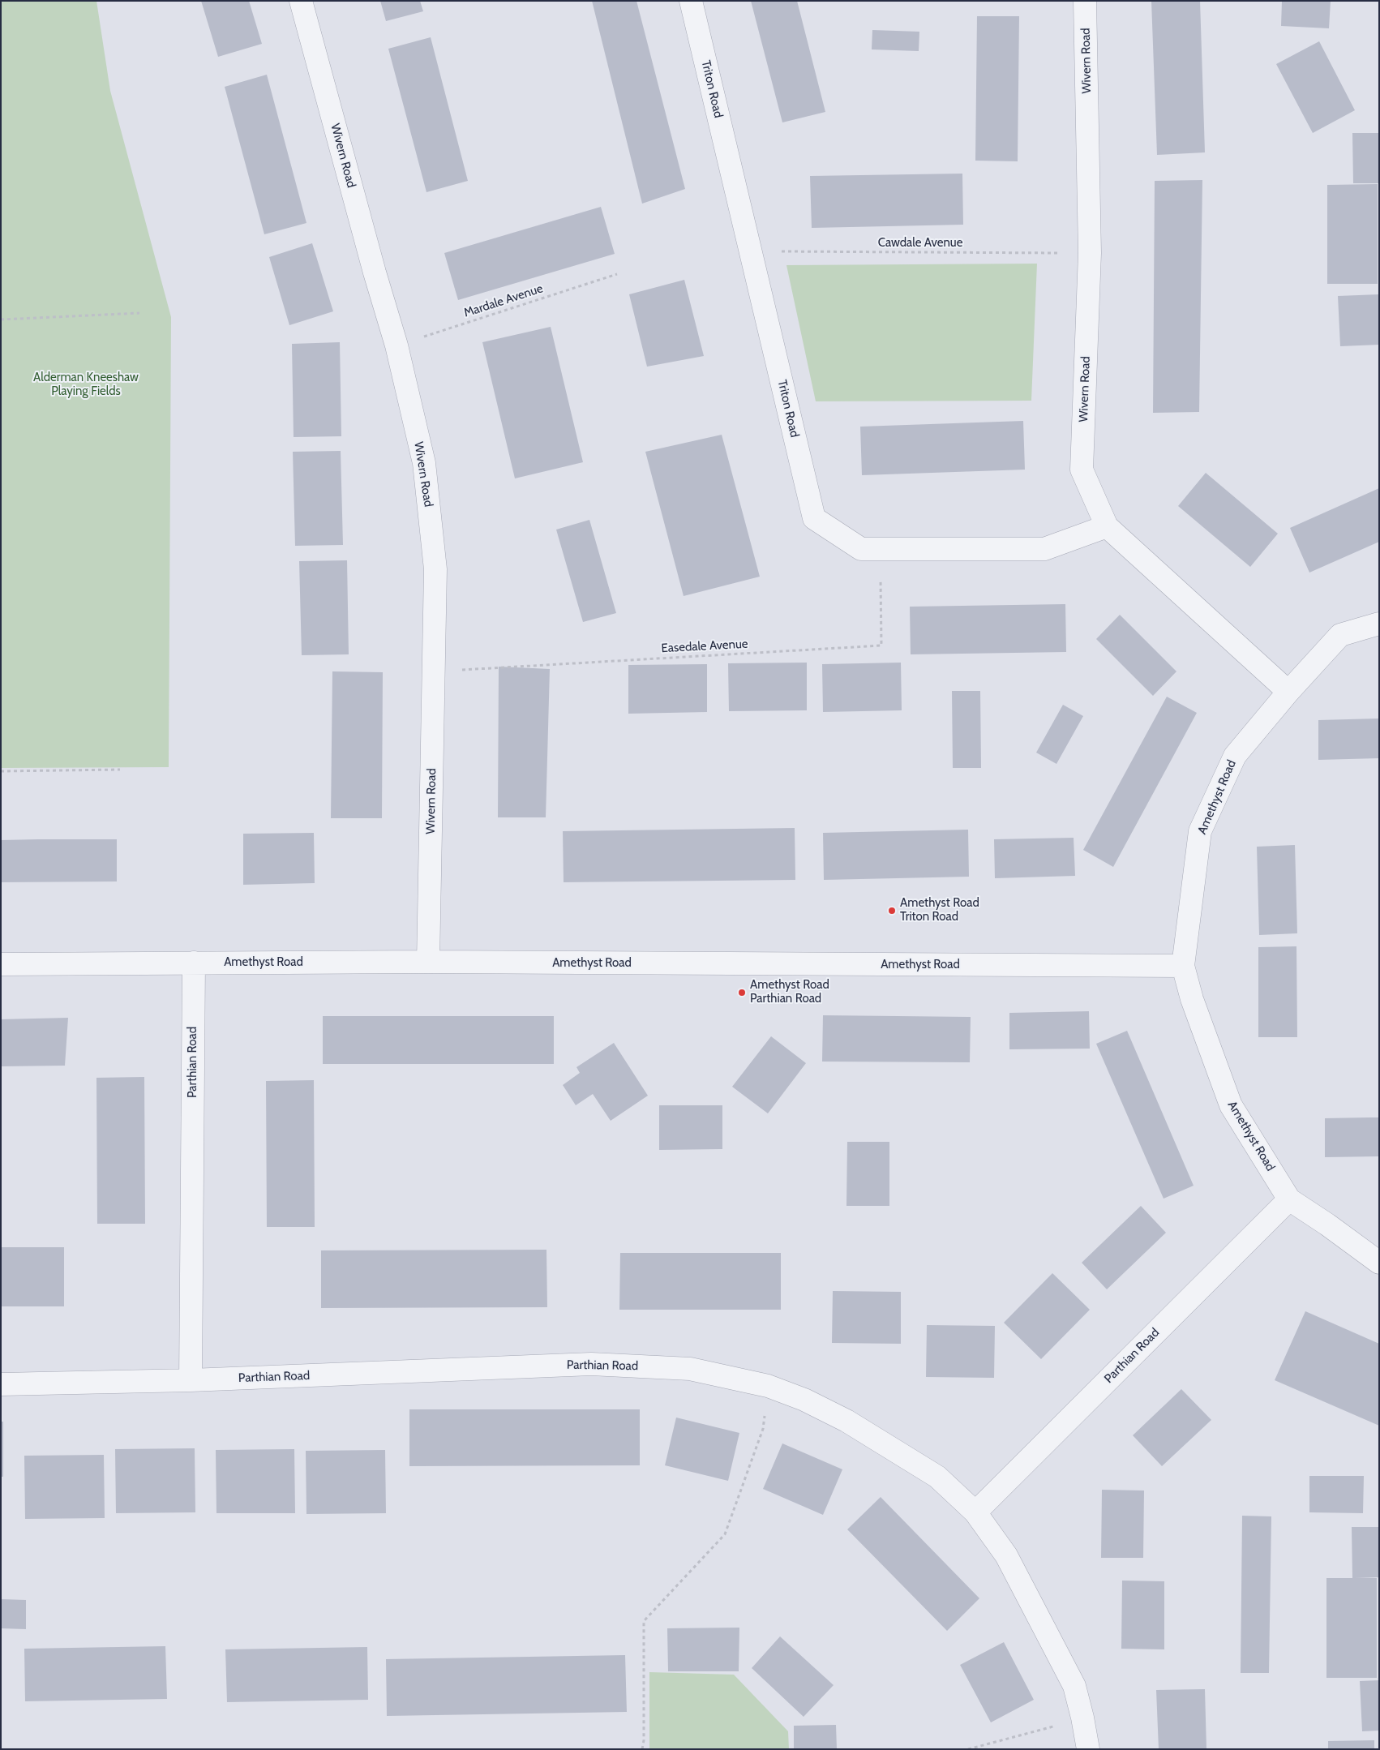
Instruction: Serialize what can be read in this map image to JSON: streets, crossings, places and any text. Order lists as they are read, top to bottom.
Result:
{
  "streets": {
    "street": [
      "Wivern Road",
      "Triton Road",
      "Amethyst Road",
      "Parthian Road"
    ],
    "path": ["Cawdale Avenue", "Mardale Avenue", "Easedale Avenue"]
  },
  "crossings": [
    ["Wivern Road", "Triton Road"],
    ["Wivern Road", "Cawdale Avenue"],
    ["Wivern Road", "Mardale Avenue"],
    ["Wivern Road", "Easedale Avenue"],
    ["Wivern Road", "Amethyst Road"],
    ["Triton Road", "Cawdale Avenue"],
    ["Triton Road", "Easedale Avenue"],
    ["Amethyst Road", "Parthian Road"]
  ],
  "parks": ["Alderman Kneeshaw Playing Fields"],
  "places": ["Amethyst Road Triton Road", "Amethyst Road Parthian Road"]
}
